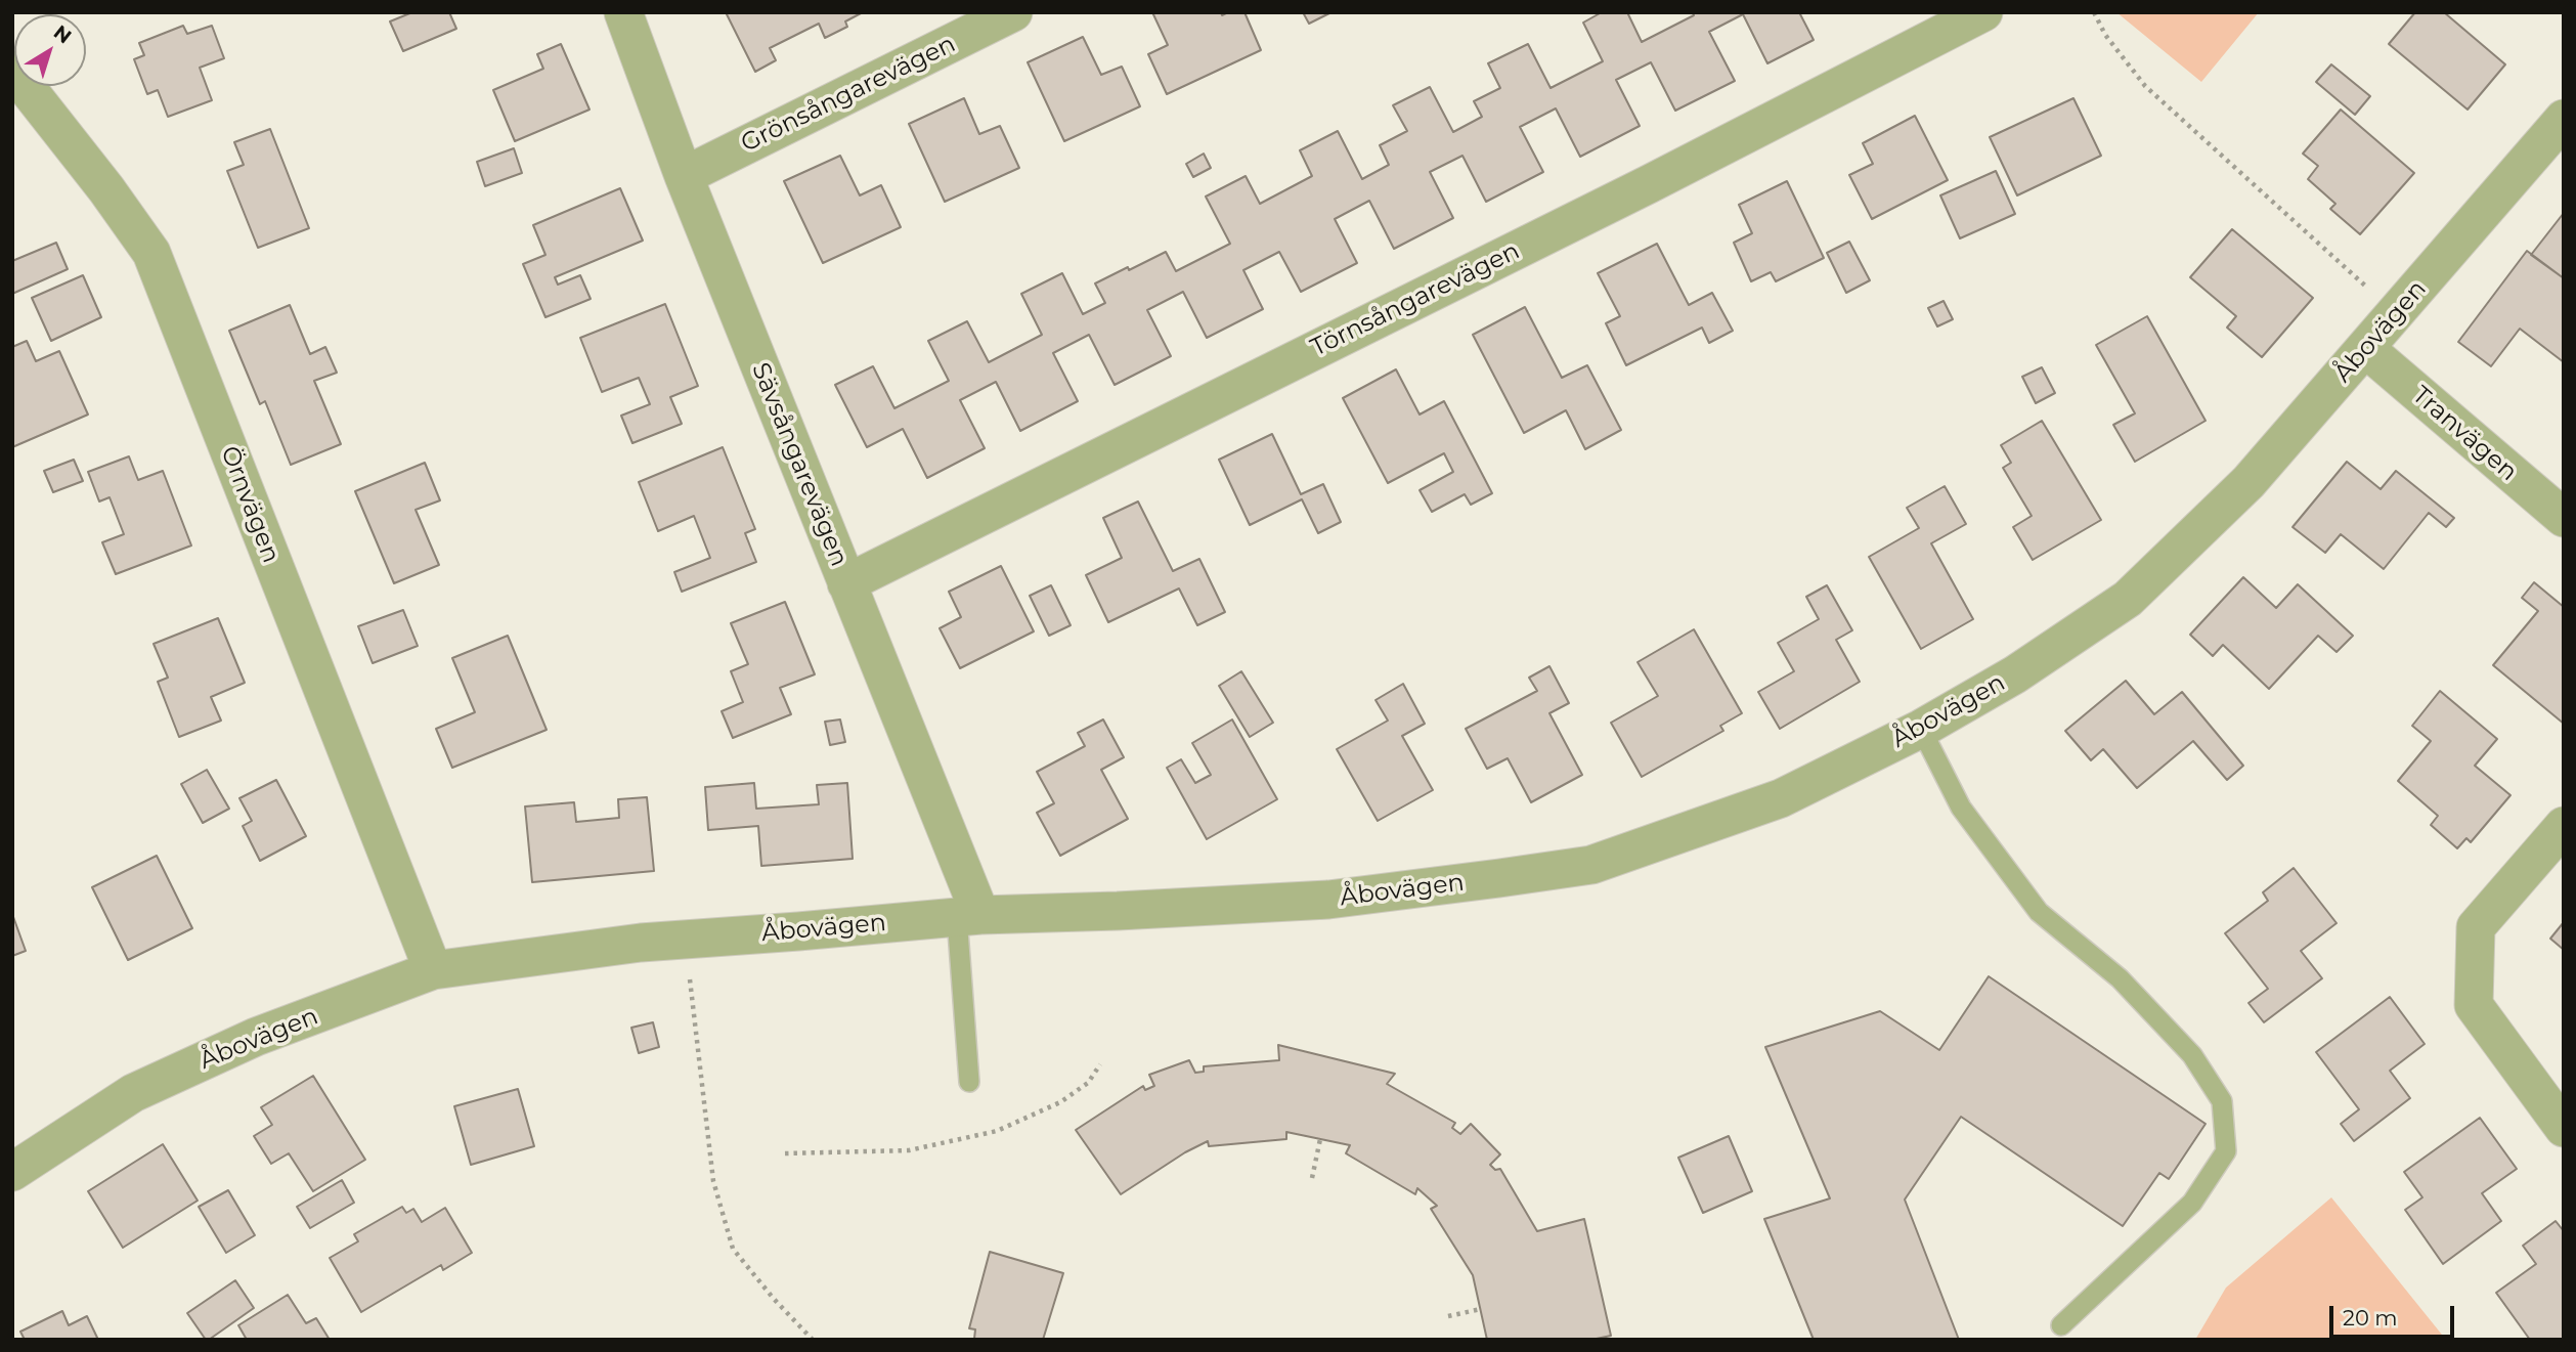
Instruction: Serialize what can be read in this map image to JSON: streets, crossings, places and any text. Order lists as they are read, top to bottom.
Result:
{
  "streets": {
    "street": [
      "Grönsångarevägen",
      "Törnsångarevägen",
      "Åbovägen",
      "Tranvägen",
      "Sävsångarevägen",
      "Örnvägen"
    ]
  },
  "crossings": [
    ["Grönsångarevägen", "Sävsångarevägen"],
    ["Törnsångarevägen", "Sävsångarevägen"],
    ["Åbovägen", "Tranvägen"],
    ["Åbovägen", "Sävsångarevägen"],
    ["Åbovägen", "Örnvägen"]
  ],
  "scale_bar": "20 m",
  "north": "top right"
}
